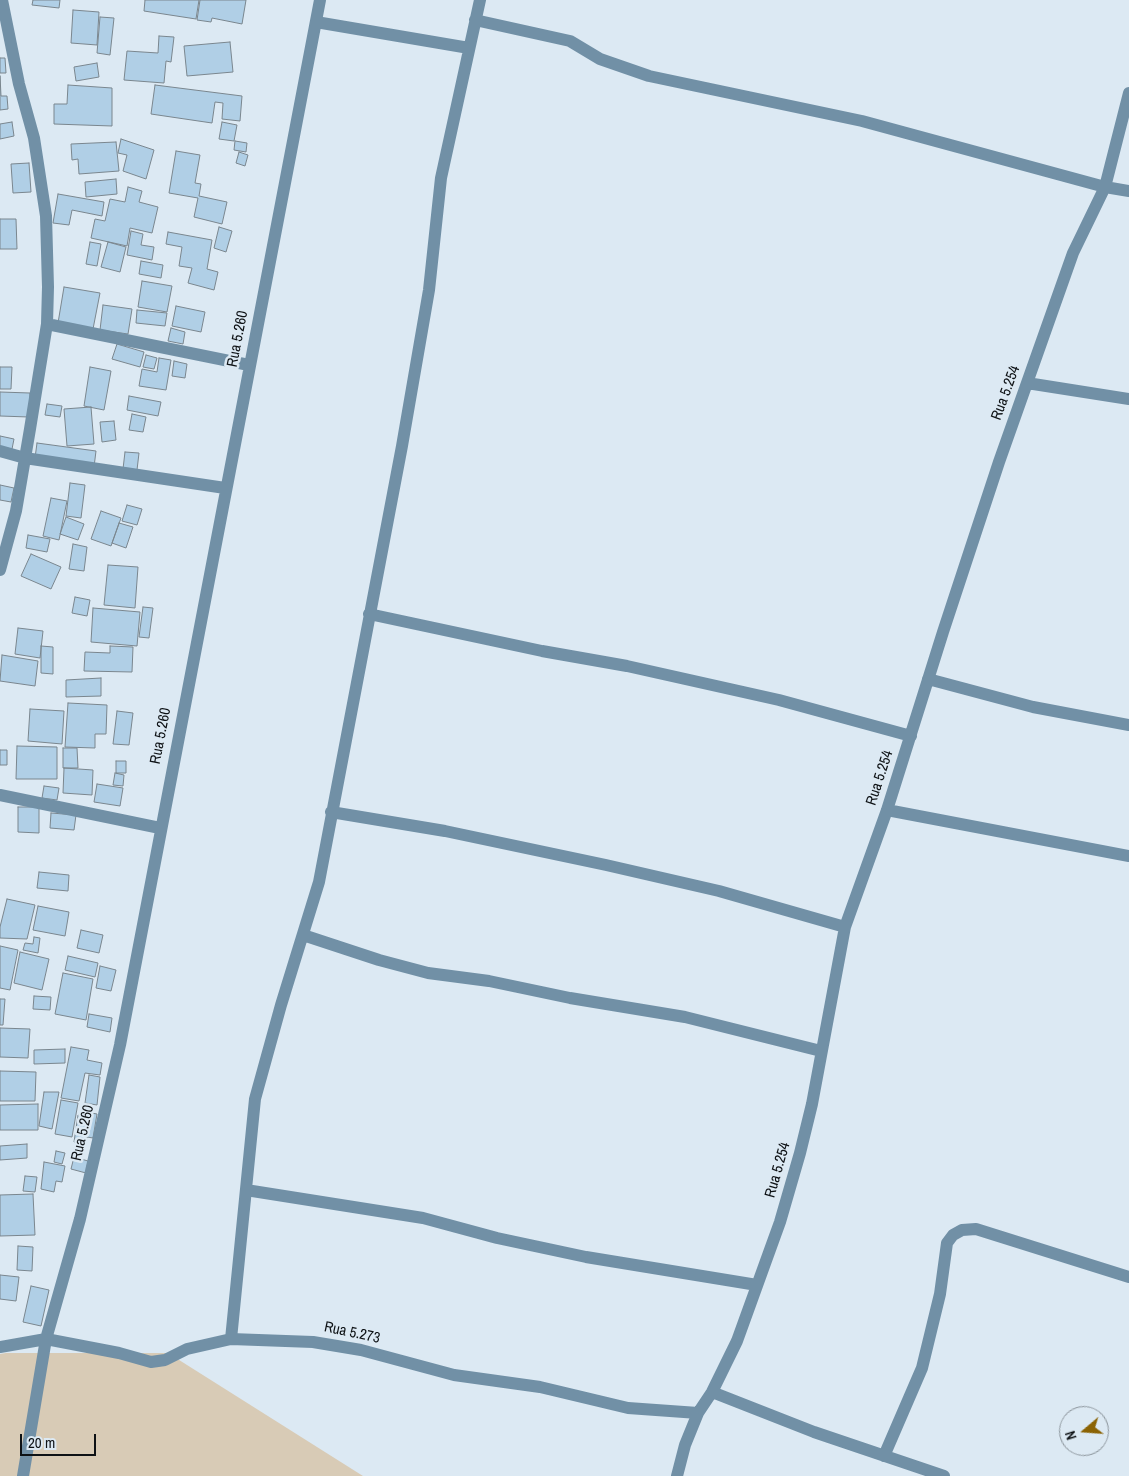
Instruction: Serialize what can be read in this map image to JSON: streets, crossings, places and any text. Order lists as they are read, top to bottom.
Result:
{
  "streets": {
    "street": ["Rua 5.260", "Rua 5.254", "Rua 5.273"]
  },
  "crossings": [
    ["Rua 5.260", "Rua 5.273"],
    ["Rua 5.254", "Rua 5.273"]
  ],
  "scale_bar": "20 m",
  "north": "left"
}
